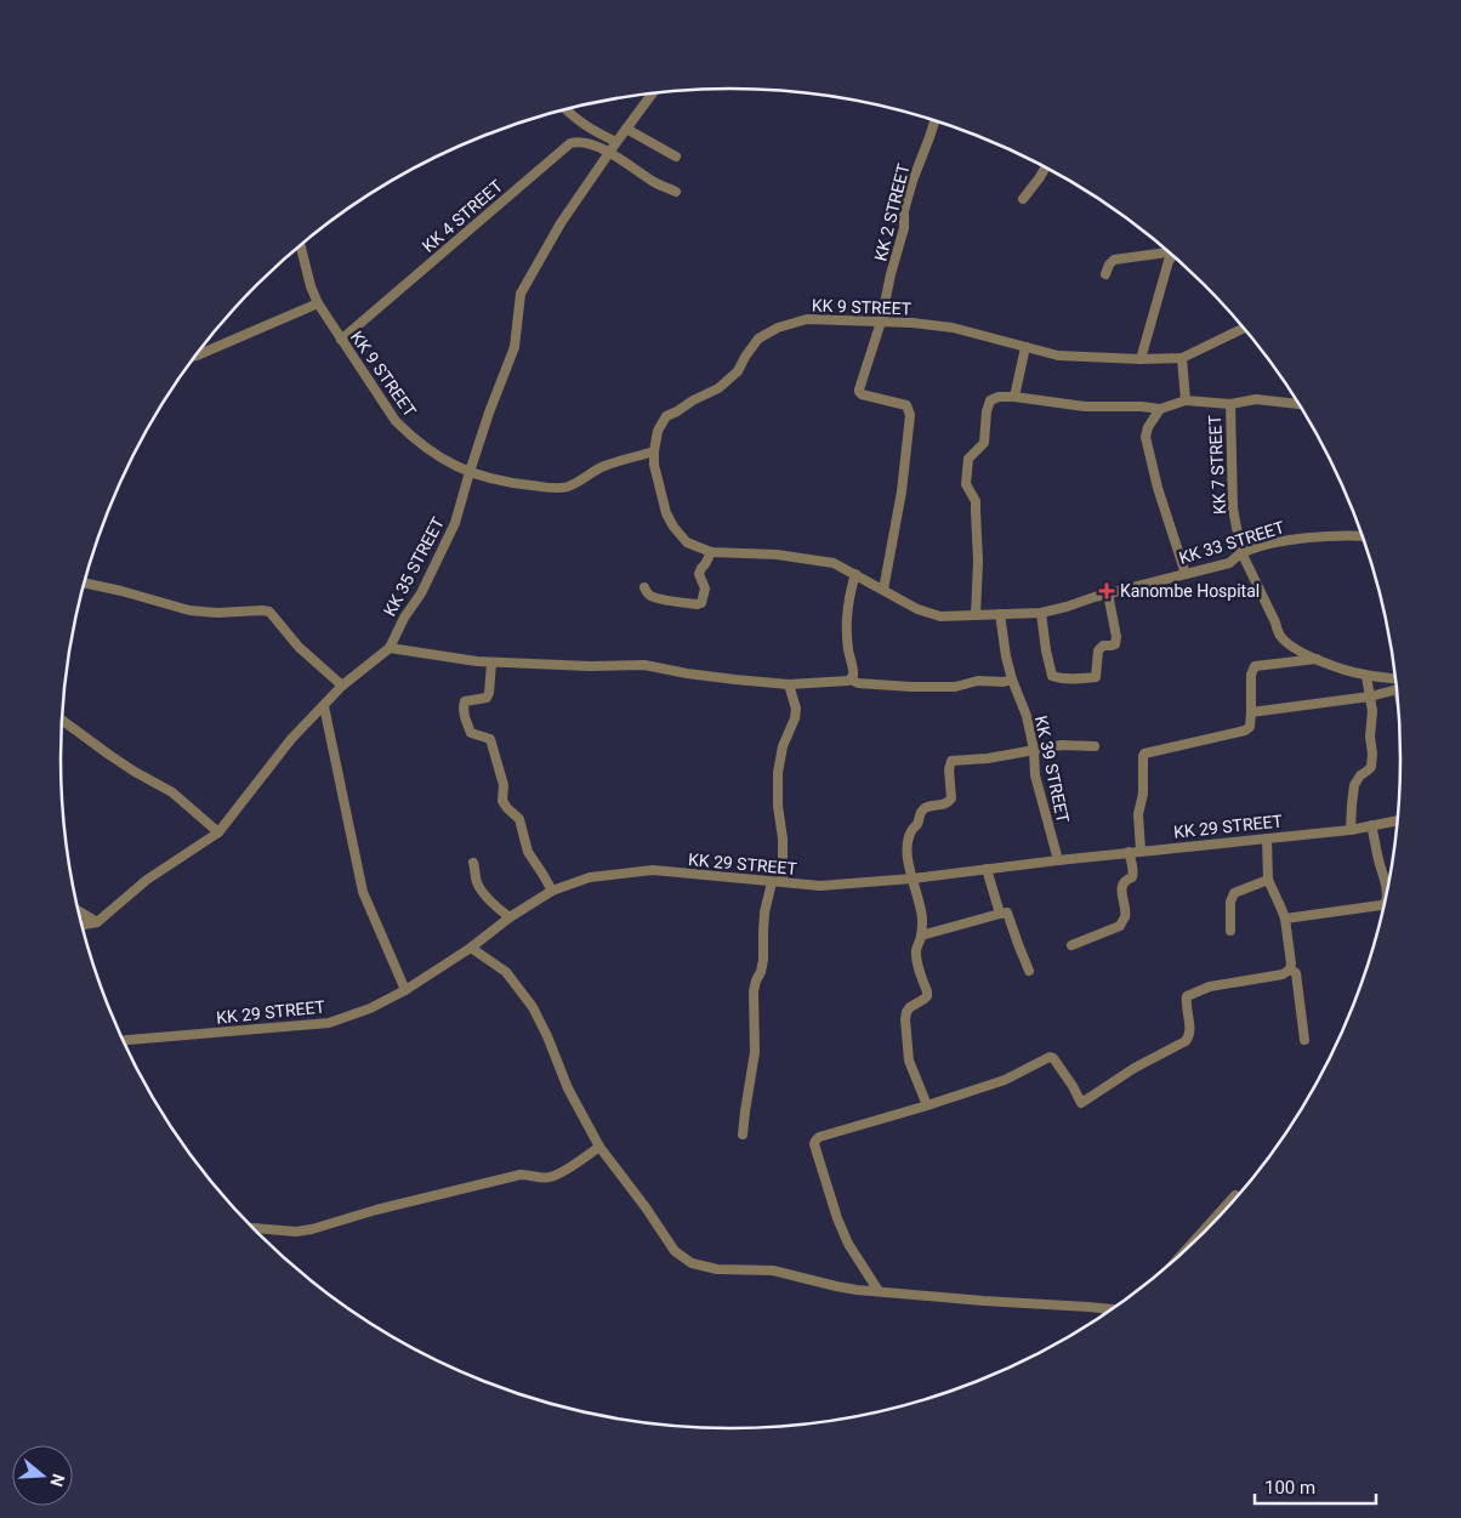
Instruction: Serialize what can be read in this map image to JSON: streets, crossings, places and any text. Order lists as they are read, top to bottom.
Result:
{
  "streets": {
    "street": [
      "KK 2 STREET",
      "KK 4 STREET",
      "KK 9 STREET",
      "KK 7 STREET",
      "KK 33 STREET",
      "KK 35 STREET",
      "KK 39 STREET",
      "KK 29 STREET"
    ]
  },
  "crossings": [
    ["KK 2 STREET", "KK 9 STREET"],
    ["KK 2 STREET", "KK 33 STREET"],
    ["KK 4 STREET", "KK 9 STREET"],
    ["KK 4 STREET", "KK 35 STREET"],
    ["KK 9 STREET", "KK 33 STREET"],
    ["KK 9 STREET", "KK 35 STREET"],
    ["KK 7 STREET", "KK 33 STREET"],
    ["KK 33 STREET", "KK 39 STREET"],
    ["KK 39 STREET", "KK 29 STREET"]
  ],
  "places": {
    "health": ["Kanombe Hospital"]
  },
  "scale_bar": "100 m",
  "north": "right"
}
